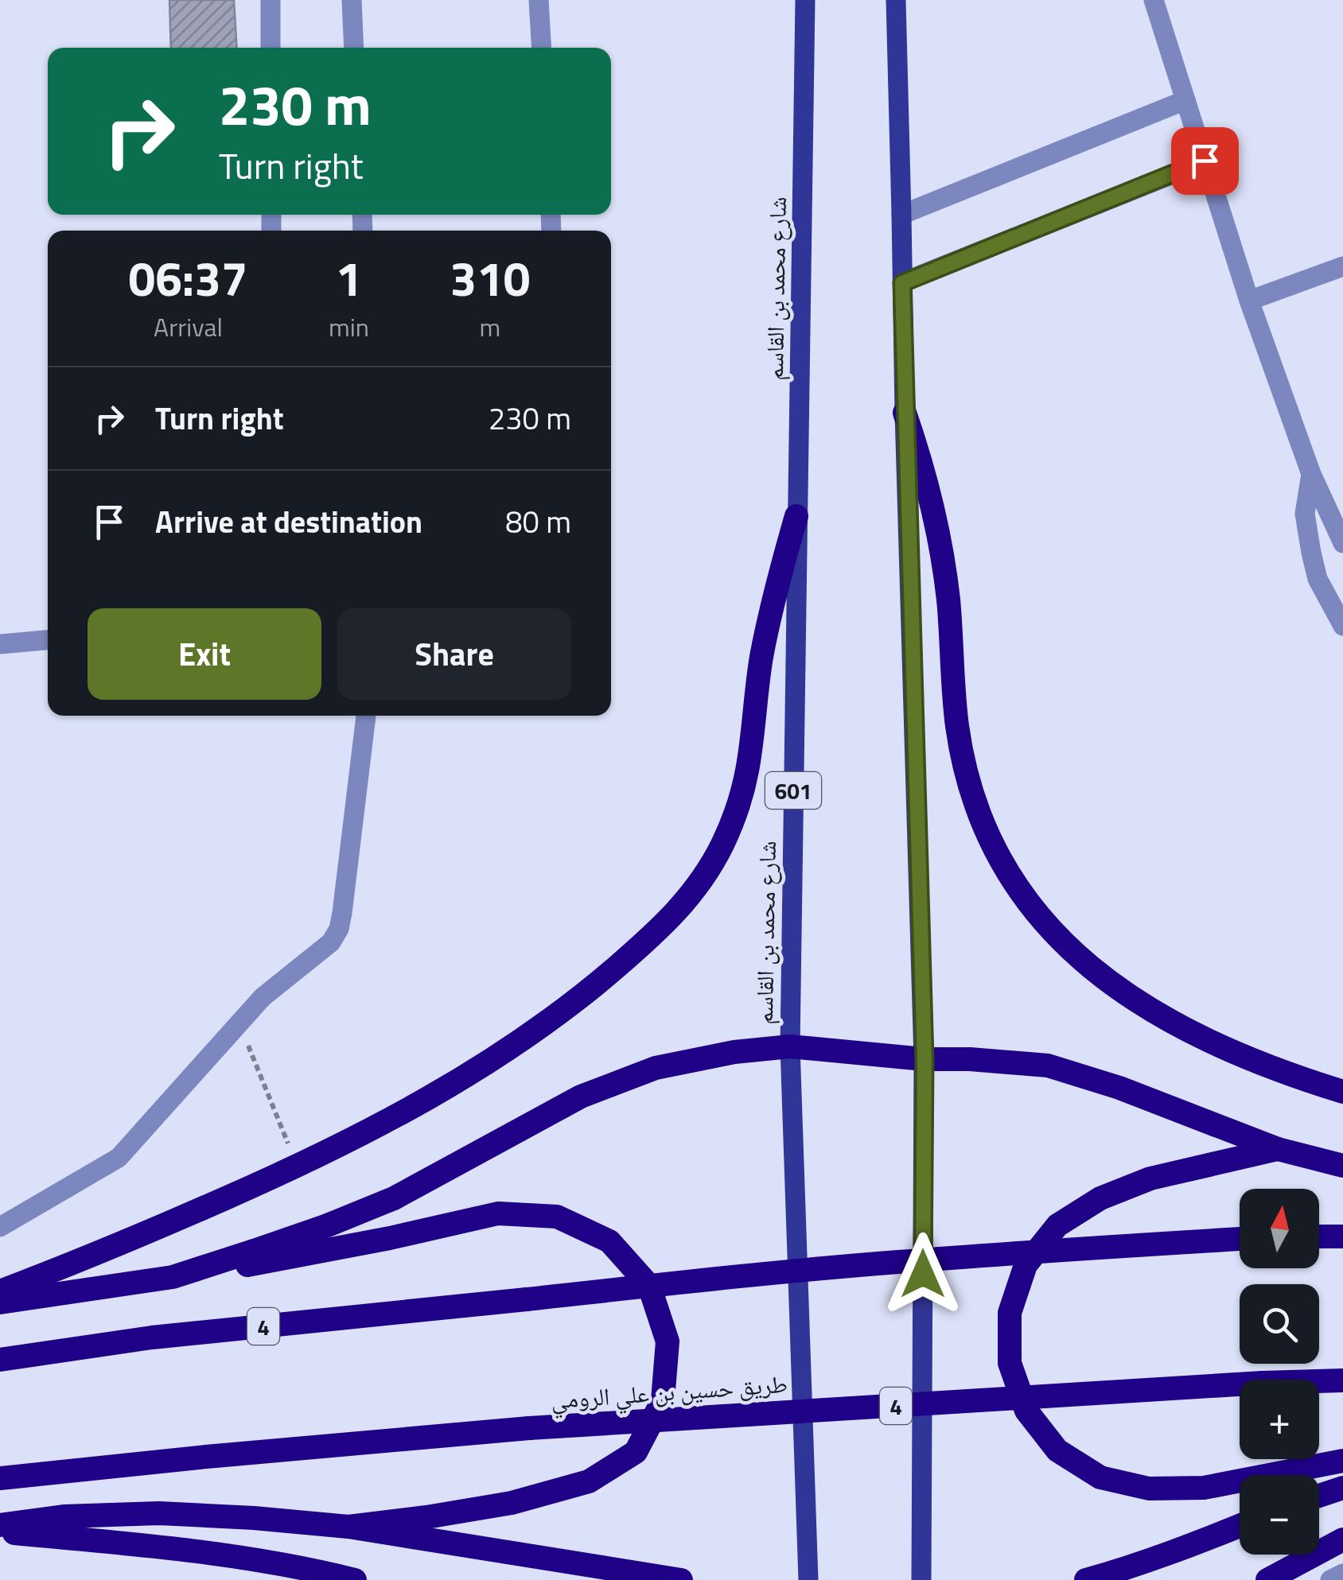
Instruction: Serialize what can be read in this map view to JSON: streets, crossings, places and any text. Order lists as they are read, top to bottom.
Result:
{
  "streets": {
    "highway": ["4", "طريق حسين بن علي الرومي"],
    "main road": ["شارع محمد بن القاسم", "601"]
  },
  "north": "top",
  "page": {
    "turn": ["230 m", "Turn right"],
    "eta": [
      "06:37",
      "Arrival",
      "1",
      "min",
      "310",
      "m"
    ],
    "list": [
      {
        "name": "Turn right",
        "value": "230 m"
      },
      {
        "name": "Arrive at destination",
        "value": "80 m"
      }
    ],
    "buttons": ["Exit", "Share"],
    "map_buttons": ["+", "−"]
  }
}
